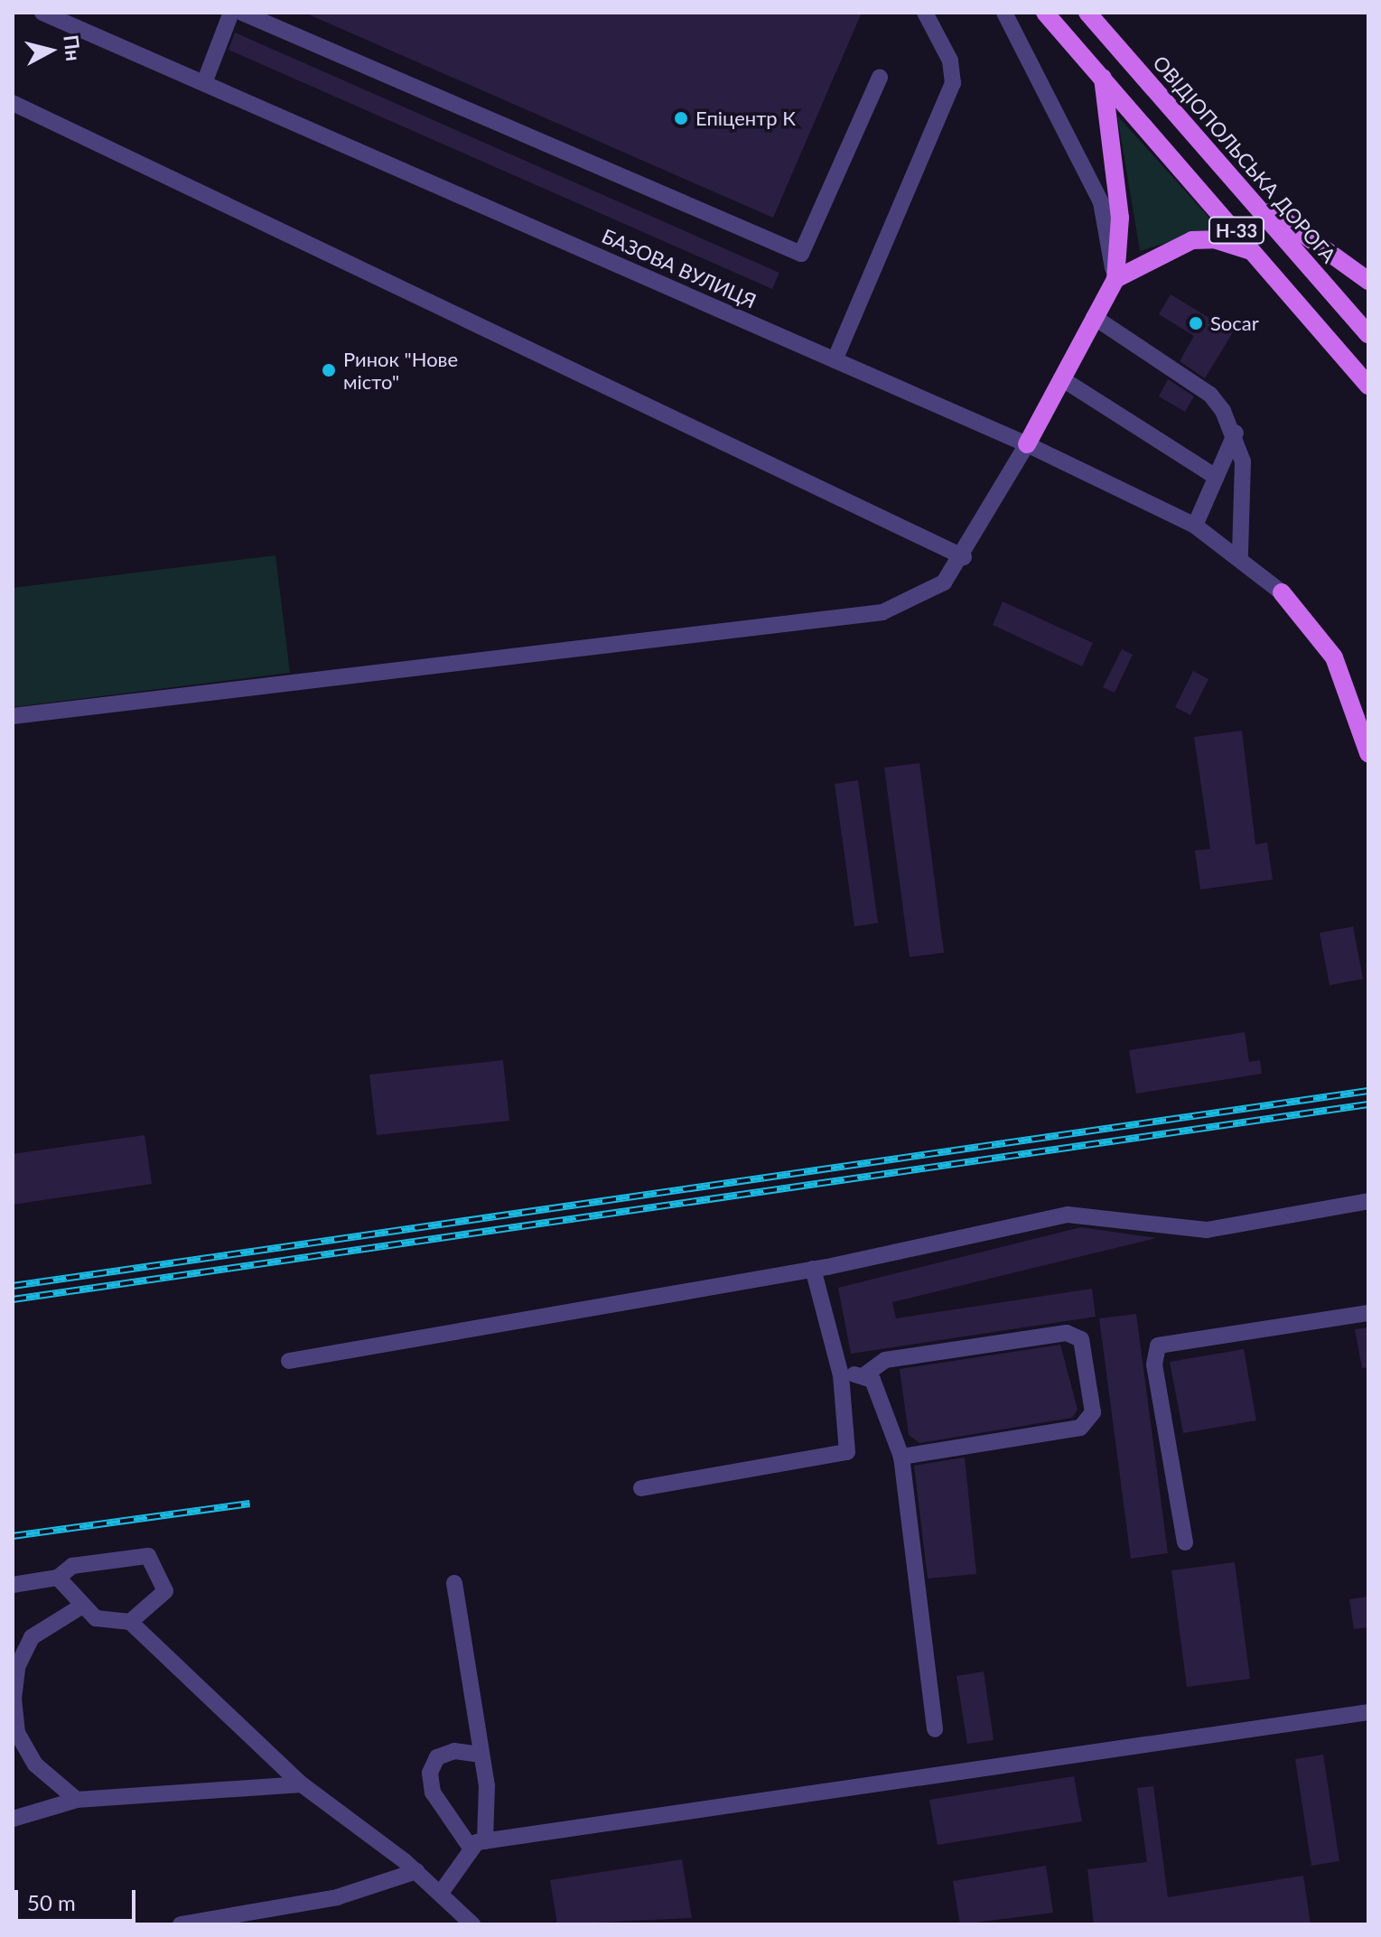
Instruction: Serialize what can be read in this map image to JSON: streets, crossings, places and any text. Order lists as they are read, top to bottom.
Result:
{
  "streets": {
    "main road": ["ОВІДІОПОЛЬСЬКА ДОРОГА", "Н-33"],
    "street": ["БАЗОВА ВУЛИЦЯ"]
  },
  "places": ["Епіцентр К", "Socar", "Ринок \"Нове місто\""],
  "scale_bar": "50 m",
  "north": "right"
}
